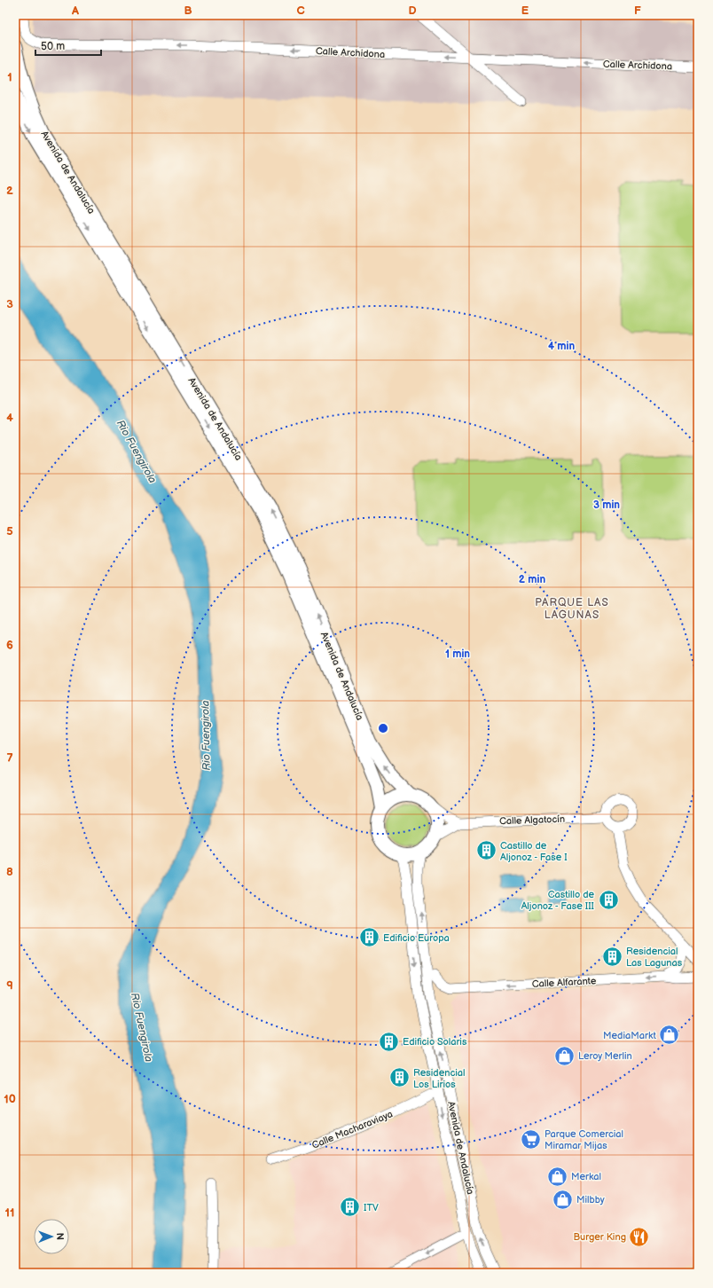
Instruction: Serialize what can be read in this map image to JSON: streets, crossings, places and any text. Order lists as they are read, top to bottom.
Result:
{
  "streets": {
    "street": [
      "Calle Archidona",
      "Avenida de Andalucía",
      "Calle Algatocín",
      "Calle Alfarante",
      "Calle Macharaviaya"
    ]
  },
  "one_way": ["Calle Archidona", "Calle Alfarante"],
  "districts": ["PARQUE LAS LAGUNAS"],
  "water": ["Rio Fuengirola"],
  "places": {
    "building": [
      "Castillo de Aljonoz - Fase I",
      "Castillo de Aljonoz - Fase III",
      "Edificio Europa",
      "Residencial Las Lagunas",
      "Edificio Solaris",
      "Residencial Los Lirios",
      "ITV"
    ],
    "shop": [
      "MediaMarkt",
      "Leroy Merlin",
      "Merkal",
      "Milbby"
    ],
    "supermarket": ["Parque Comercial Miramar Mijas"],
    "restaurant": ["Burger King"]
  },
  "scale_bar": "50 m",
  "north": "right",
  "grid": {
    "columns": [
      "A",
      "B",
      "C",
      "D",
      "E",
      "F"
    ],
    "rows": [
      "1",
      "2",
      "3",
      "4",
      "5",
      "6",
      "7",
      "8",
      "9",
      "10",
      "11"
    ]
  },
  "rings": [
    "4 min",
    "3 min",
    "2 min",
    "1 min"
  ]
}
